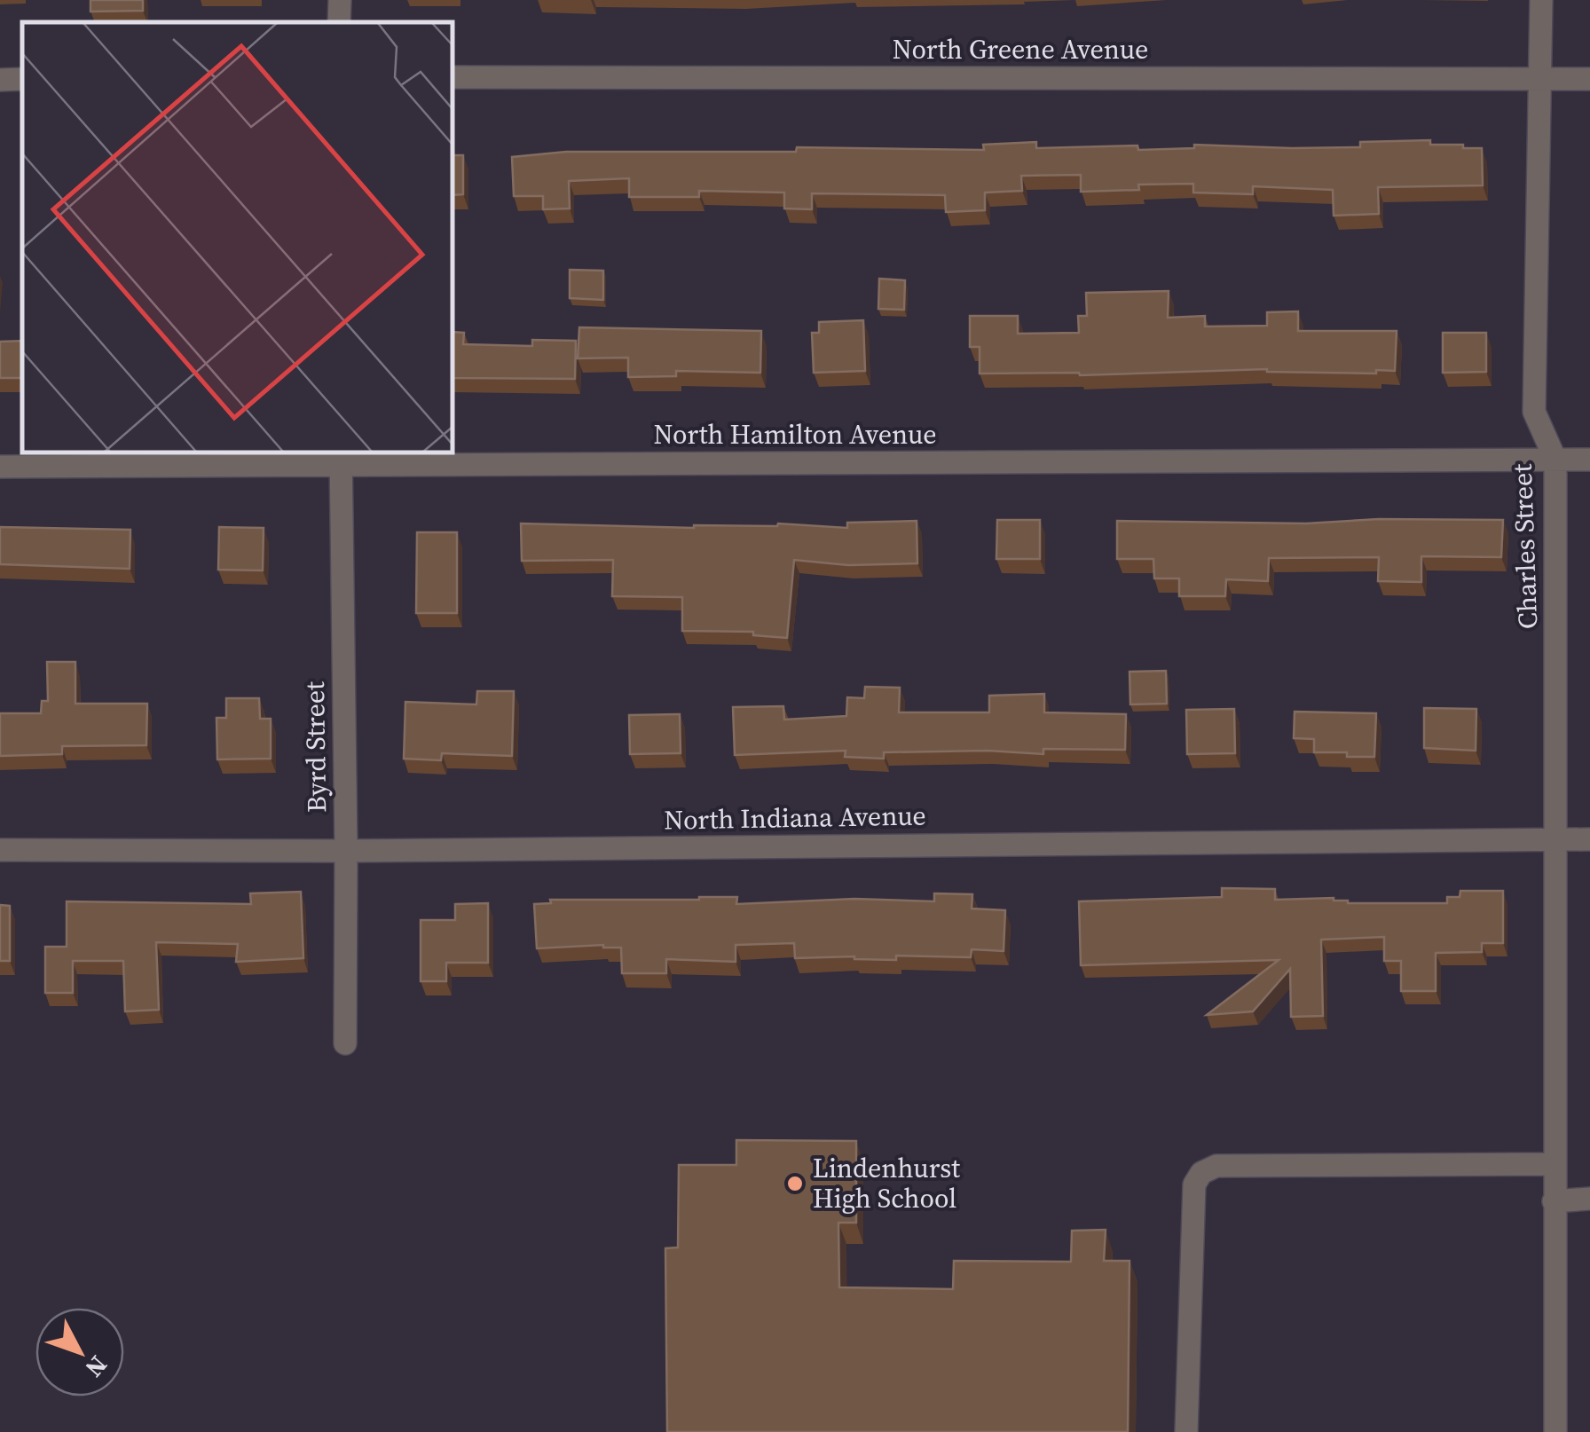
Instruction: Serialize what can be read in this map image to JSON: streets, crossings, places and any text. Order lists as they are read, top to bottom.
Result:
{
  "streets": {
    "street": [
      "North Greene Avenue",
      "North Hamilton Avenue",
      "Charles Street",
      "Byrd Street",
      "North Indiana Avenue"
    ]
  },
  "crossings": [
    ["North Greene Avenue", "Charles Street"],
    ["North Hamilton Avenue", "Charles Street"],
    ["North Hamilton Avenue", "Byrd Street"],
    ["Charles Street", "North Indiana Avenue"],
    ["Byrd Street", "North Indiana Avenue"]
  ],
  "places": ["Lindenhurst High School"],
  "north": "bottom right"
}
